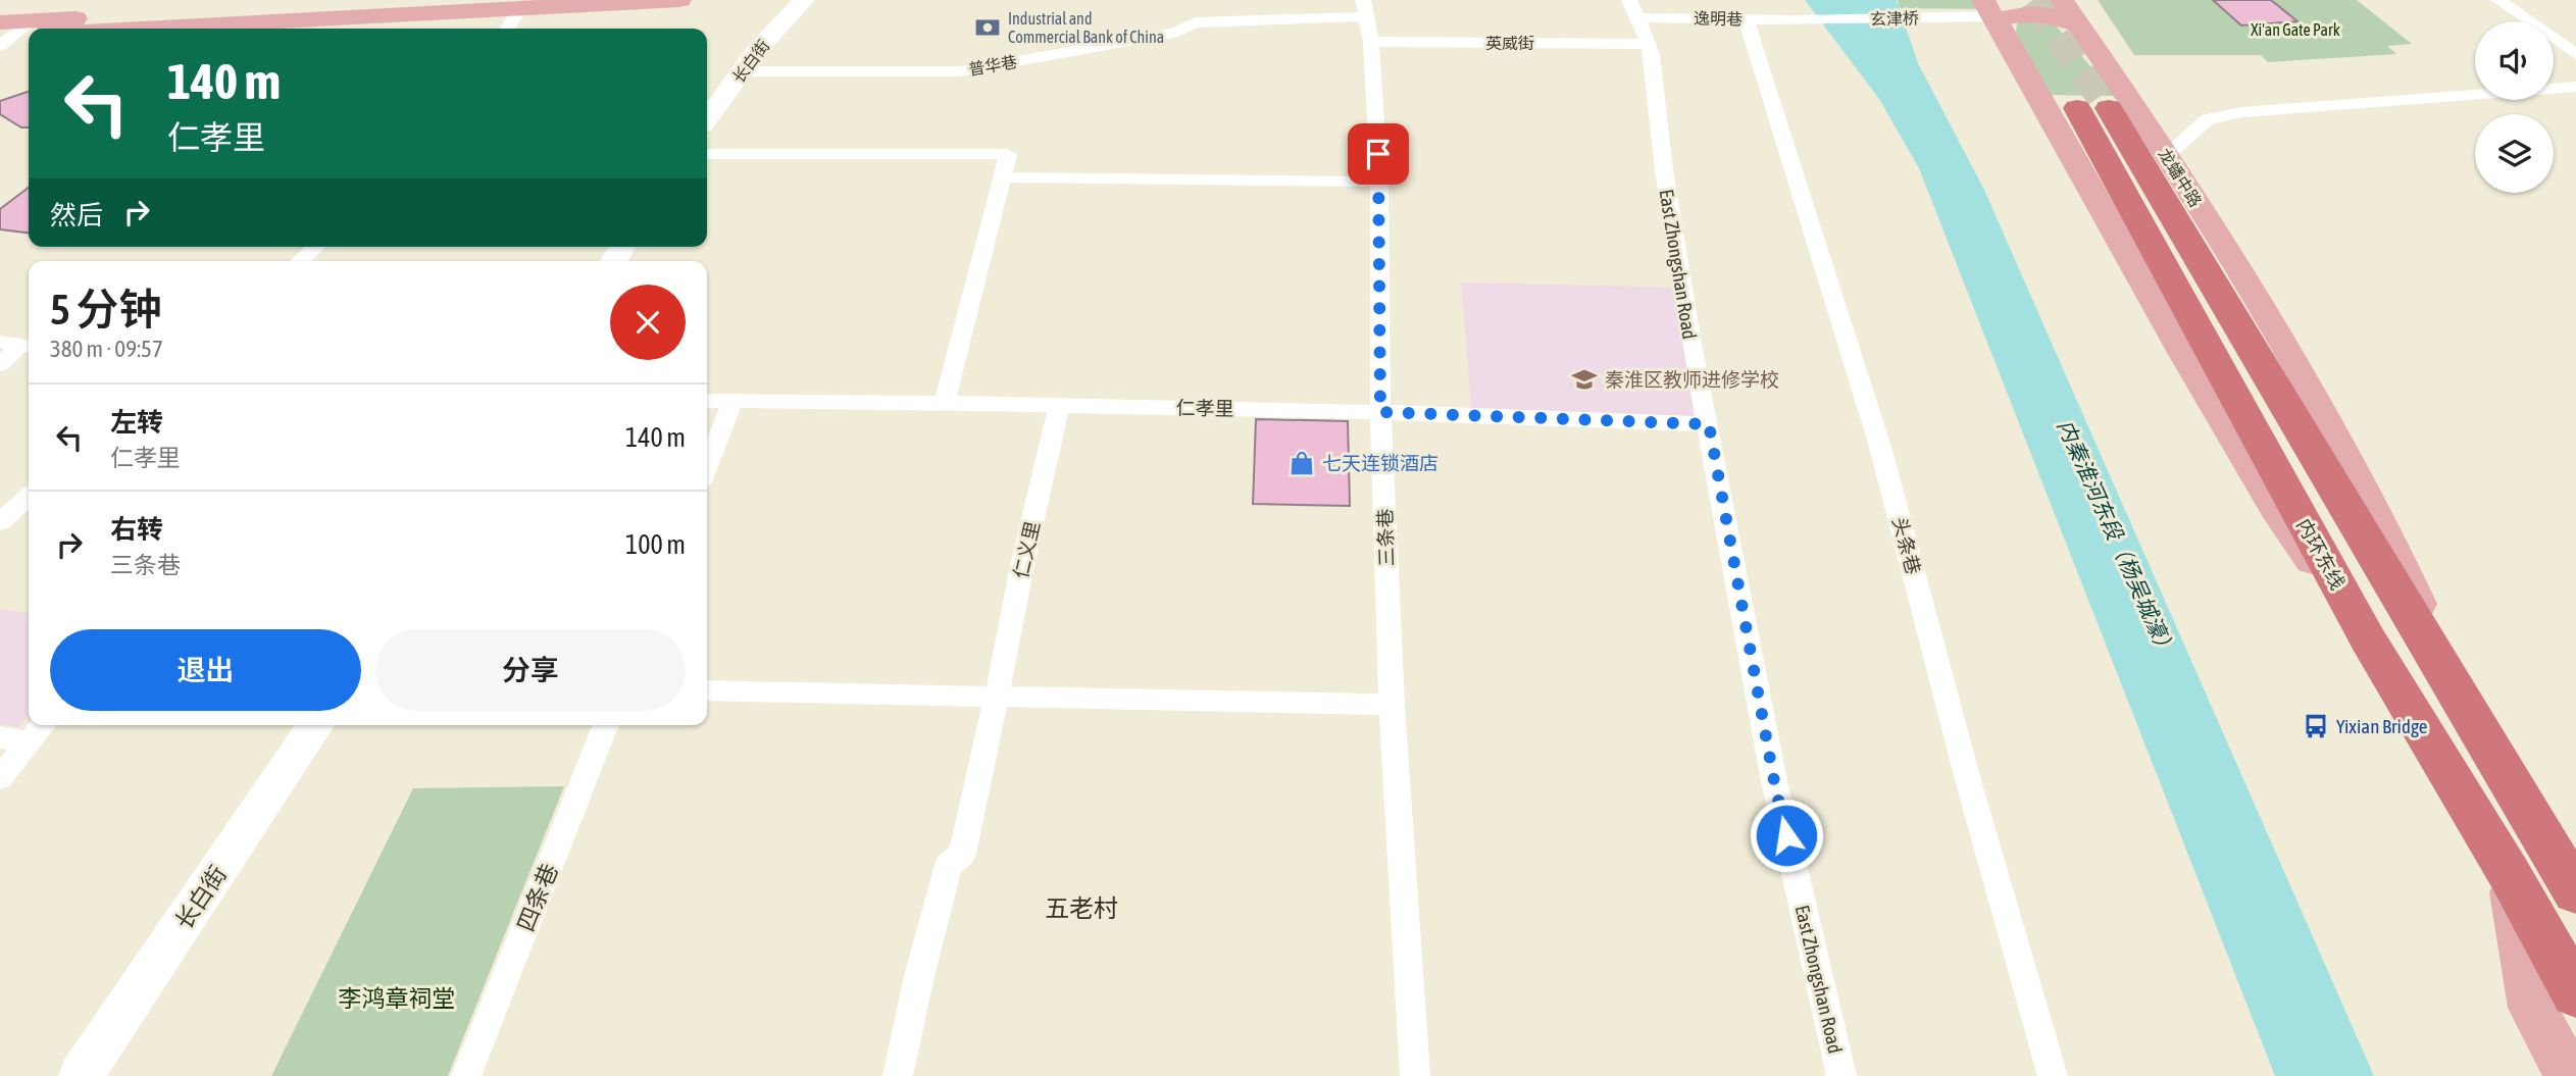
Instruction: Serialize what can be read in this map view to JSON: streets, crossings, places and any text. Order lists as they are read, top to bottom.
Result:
{
  "streets": {
    "highway": ["内环东线"],
    "main road": ["龙蟠中路"],
    "street": [
      "逸明巷",
      "玄津桥",
      "英威街",
      "长白街",
      "普华巷",
      "East Zhongshan Road",
      "仁孝里",
      "三条巷",
      "头条巷",
      "仁义里",
      "四条巷"
    ]
  },
  "crossings": [
    ["逸明巷", "玄津桥"],
    ["逸明巷", "East Zhongshan Road"],
    ["逸明巷", "头条巷"],
    ["英威街", "East Zhongshan Road"],
    ["英威街", "三条巷"],
    ["长白街", "普华巷"],
    ["普华巷", "三条巷"],
    ["龙蟠中路", "内环东线"],
    ["East Zhongshan Road", "仁孝里"],
    ["仁孝里", "三条巷"],
    ["仁孝里", "仁义里"]
  ],
  "districts": ["五老村"],
  "water": ["内秦淮河东段（杨吴城濠）"],
  "parks": ["Xi'an Gate Park", "李鸿章祠堂"],
  "places": {
    "bank": ["Industrial and Commercial Bank of China"],
    "school or university": ["秦淮区教师进修学校"],
    "shop": ["七天连锁酒店"],
    "bus stop": ["Yixian Bridge"]
  },
  "page": {
    "turn": ["140 m", "仁孝里"],
    "then": "然后",
    "heading": ["5 分钟", "380 m · 09:57"],
    "list": [
      {
        "name": "左转",
        "note": "仁孝里",
        "value": "140 m"
      },
      {
        "name": "右转",
        "note": "三条巷",
        "value": "100 m"
      }
    ],
    "buttons": ["退出", "分享"]
  }
}
